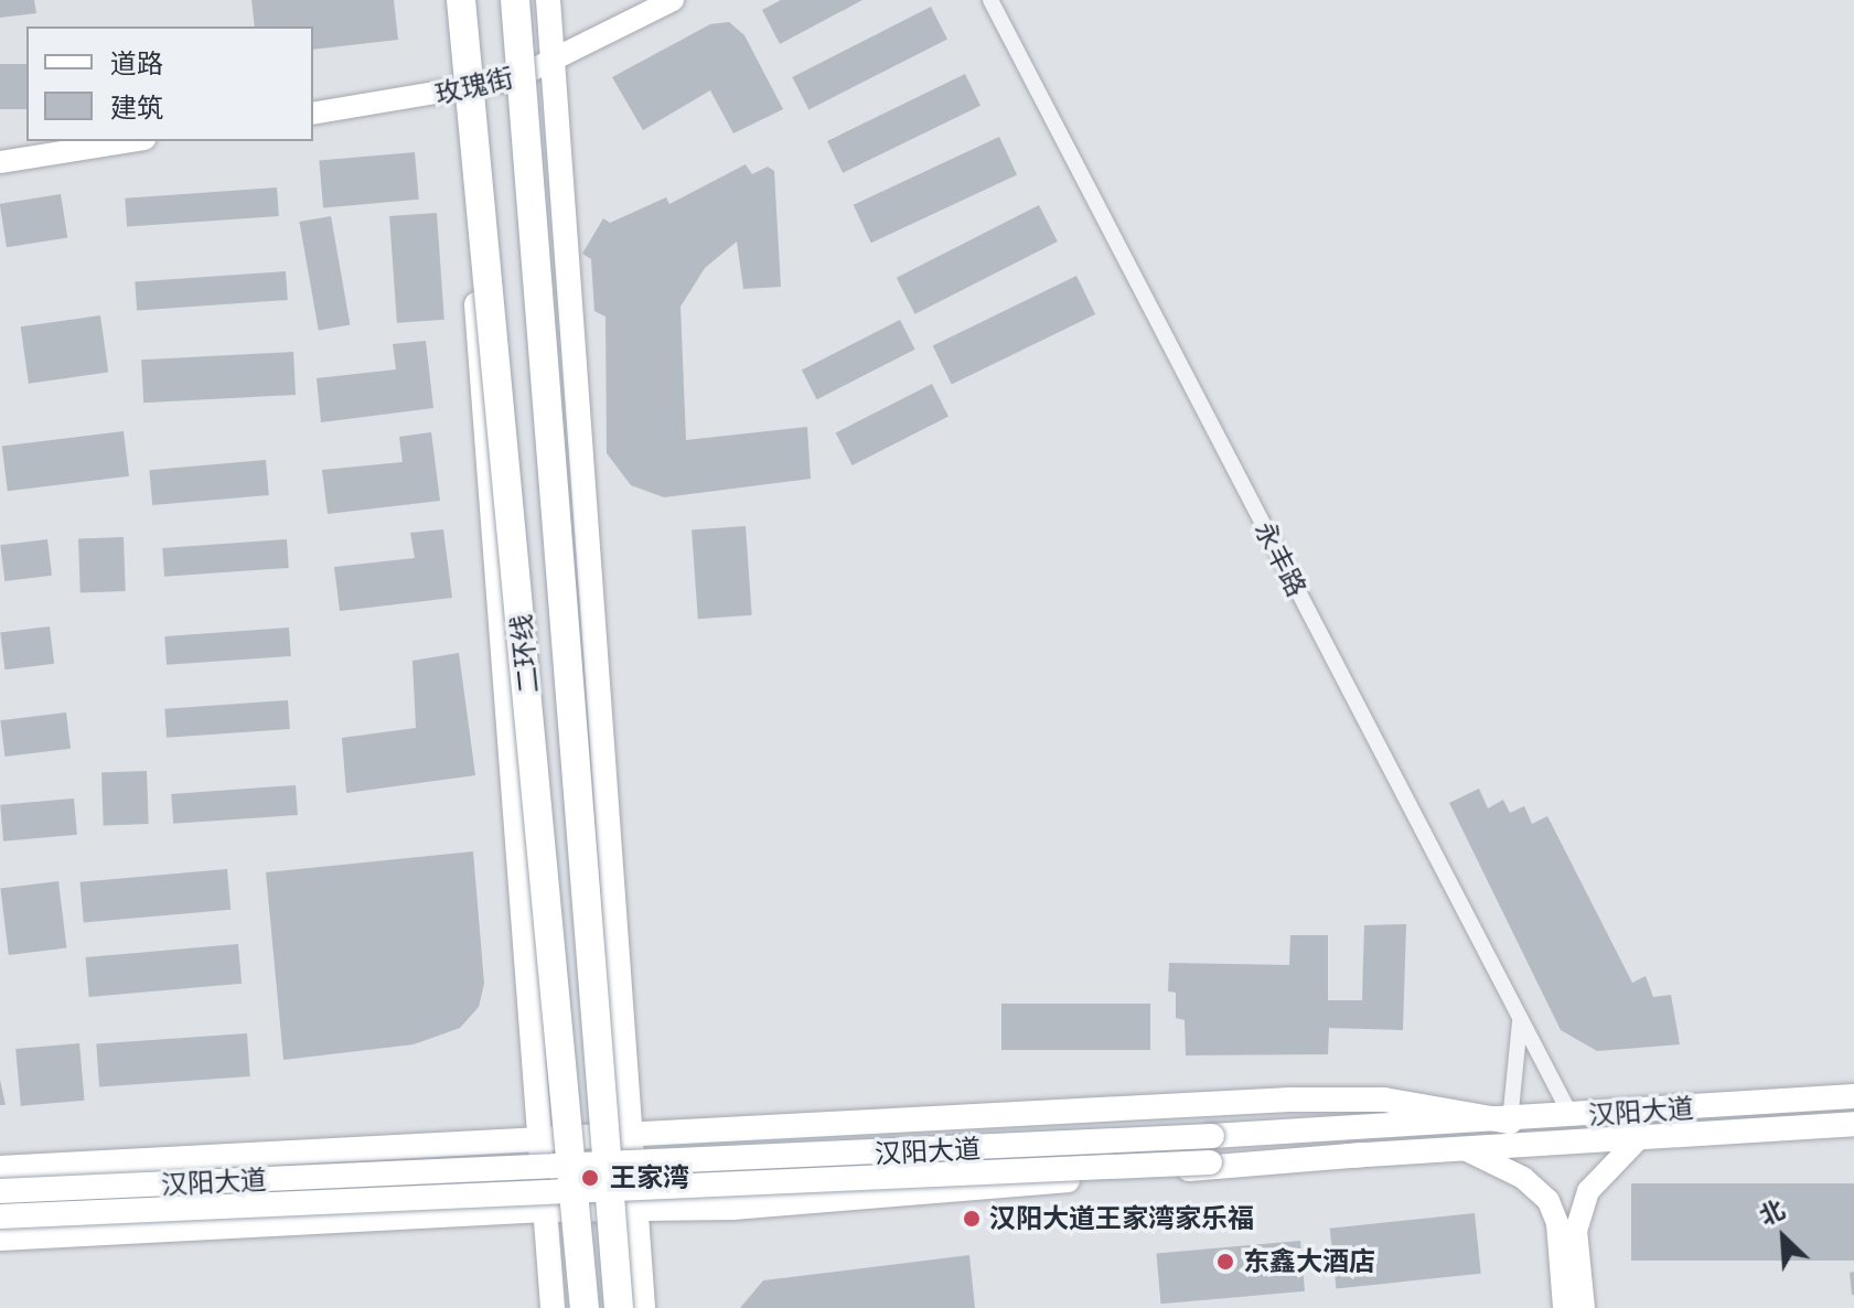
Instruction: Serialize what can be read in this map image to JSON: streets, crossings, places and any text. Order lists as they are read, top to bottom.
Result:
{
  "streets": {
    "highway": ["二环线"],
    "main road": ["汉阳大道"],
    "street": ["玫瑰街", "永丰路"]
  },
  "crossings": [
    ["永丰路", "汉阳大道"]
  ],
  "places": ["王家湾", "汉阳大道王家湾家乐福", "东鑫大酒店"],
  "legend": ["道路", "建筑"],
  "north": "top left"
}
